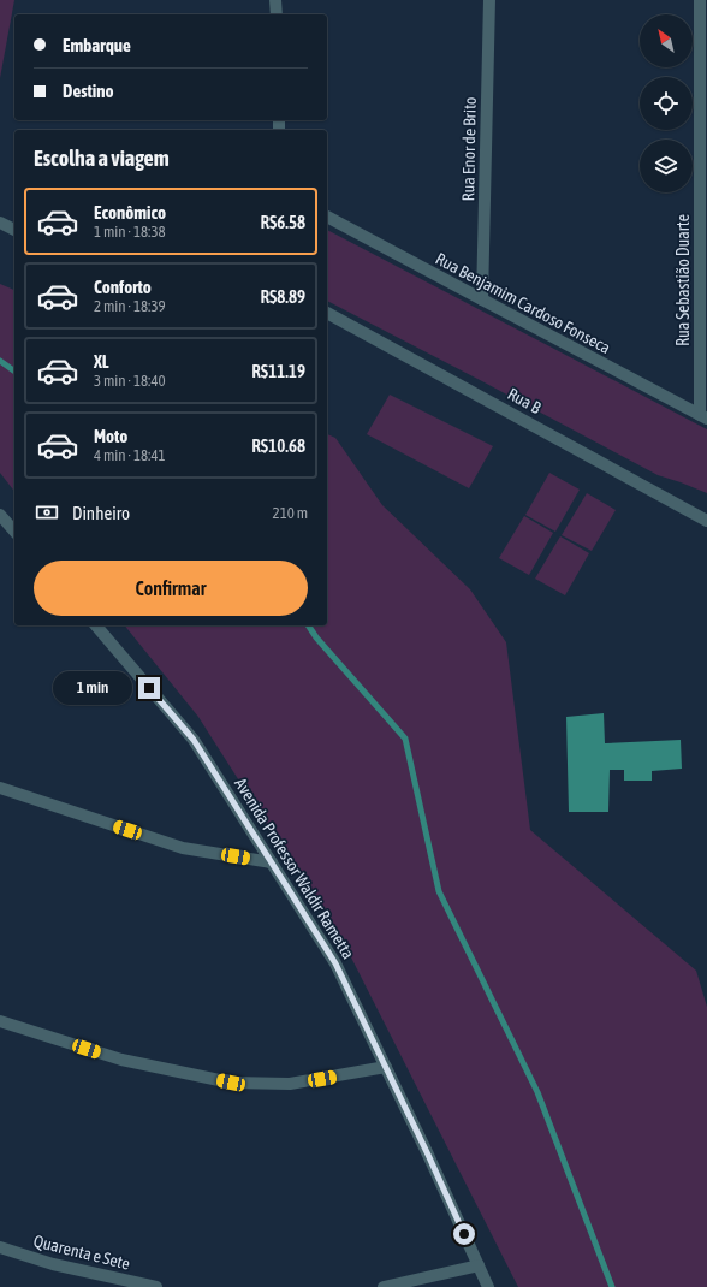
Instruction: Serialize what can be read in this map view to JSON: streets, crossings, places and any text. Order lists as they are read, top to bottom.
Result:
{
  "streets": {
    "street": [
      "Rua Enor de Brito",
      "Rua Sebastião Duarte",
      "Rua Benjamim Cardoso Fonseca",
      "Rua B",
      "Avenida Professor Waldir Rametta",
      "Quarenta e Sete"
    ]
  },
  "crossings": [
    ["Rua Enor de Brito", "Rua Benjamim Cardoso Fonseca"],
    ["Rua Sebastião Duarte", "Rua Benjamim Cardoso Fonseca"]
  ],
  "north": "top left",
  "page": {
    "banner": ["Embarque", "Destino"],
    "heading": "Escolha a viagem",
    "list": [
      {
        "name": "Econômico",
        "note": "1 min · 18:38",
        "value": "R$6.58"
      },
      {
        "name": "Conforto",
        "note": "2 min · 18:39",
        "value": "R$8.89"
      },
      {
        "name": "XL",
        "note": "3 min · 18:40",
        "value": "R$11.19"
      },
      {
        "name": "Moto",
        "note": "4 min · 18:41",
        "value": "R$10.68"
      }
    ],
    "pay": ["Dinheiro", "210 m"],
    "buttons": "Confirmar",
    "bubble": "1 min"
  }
}
